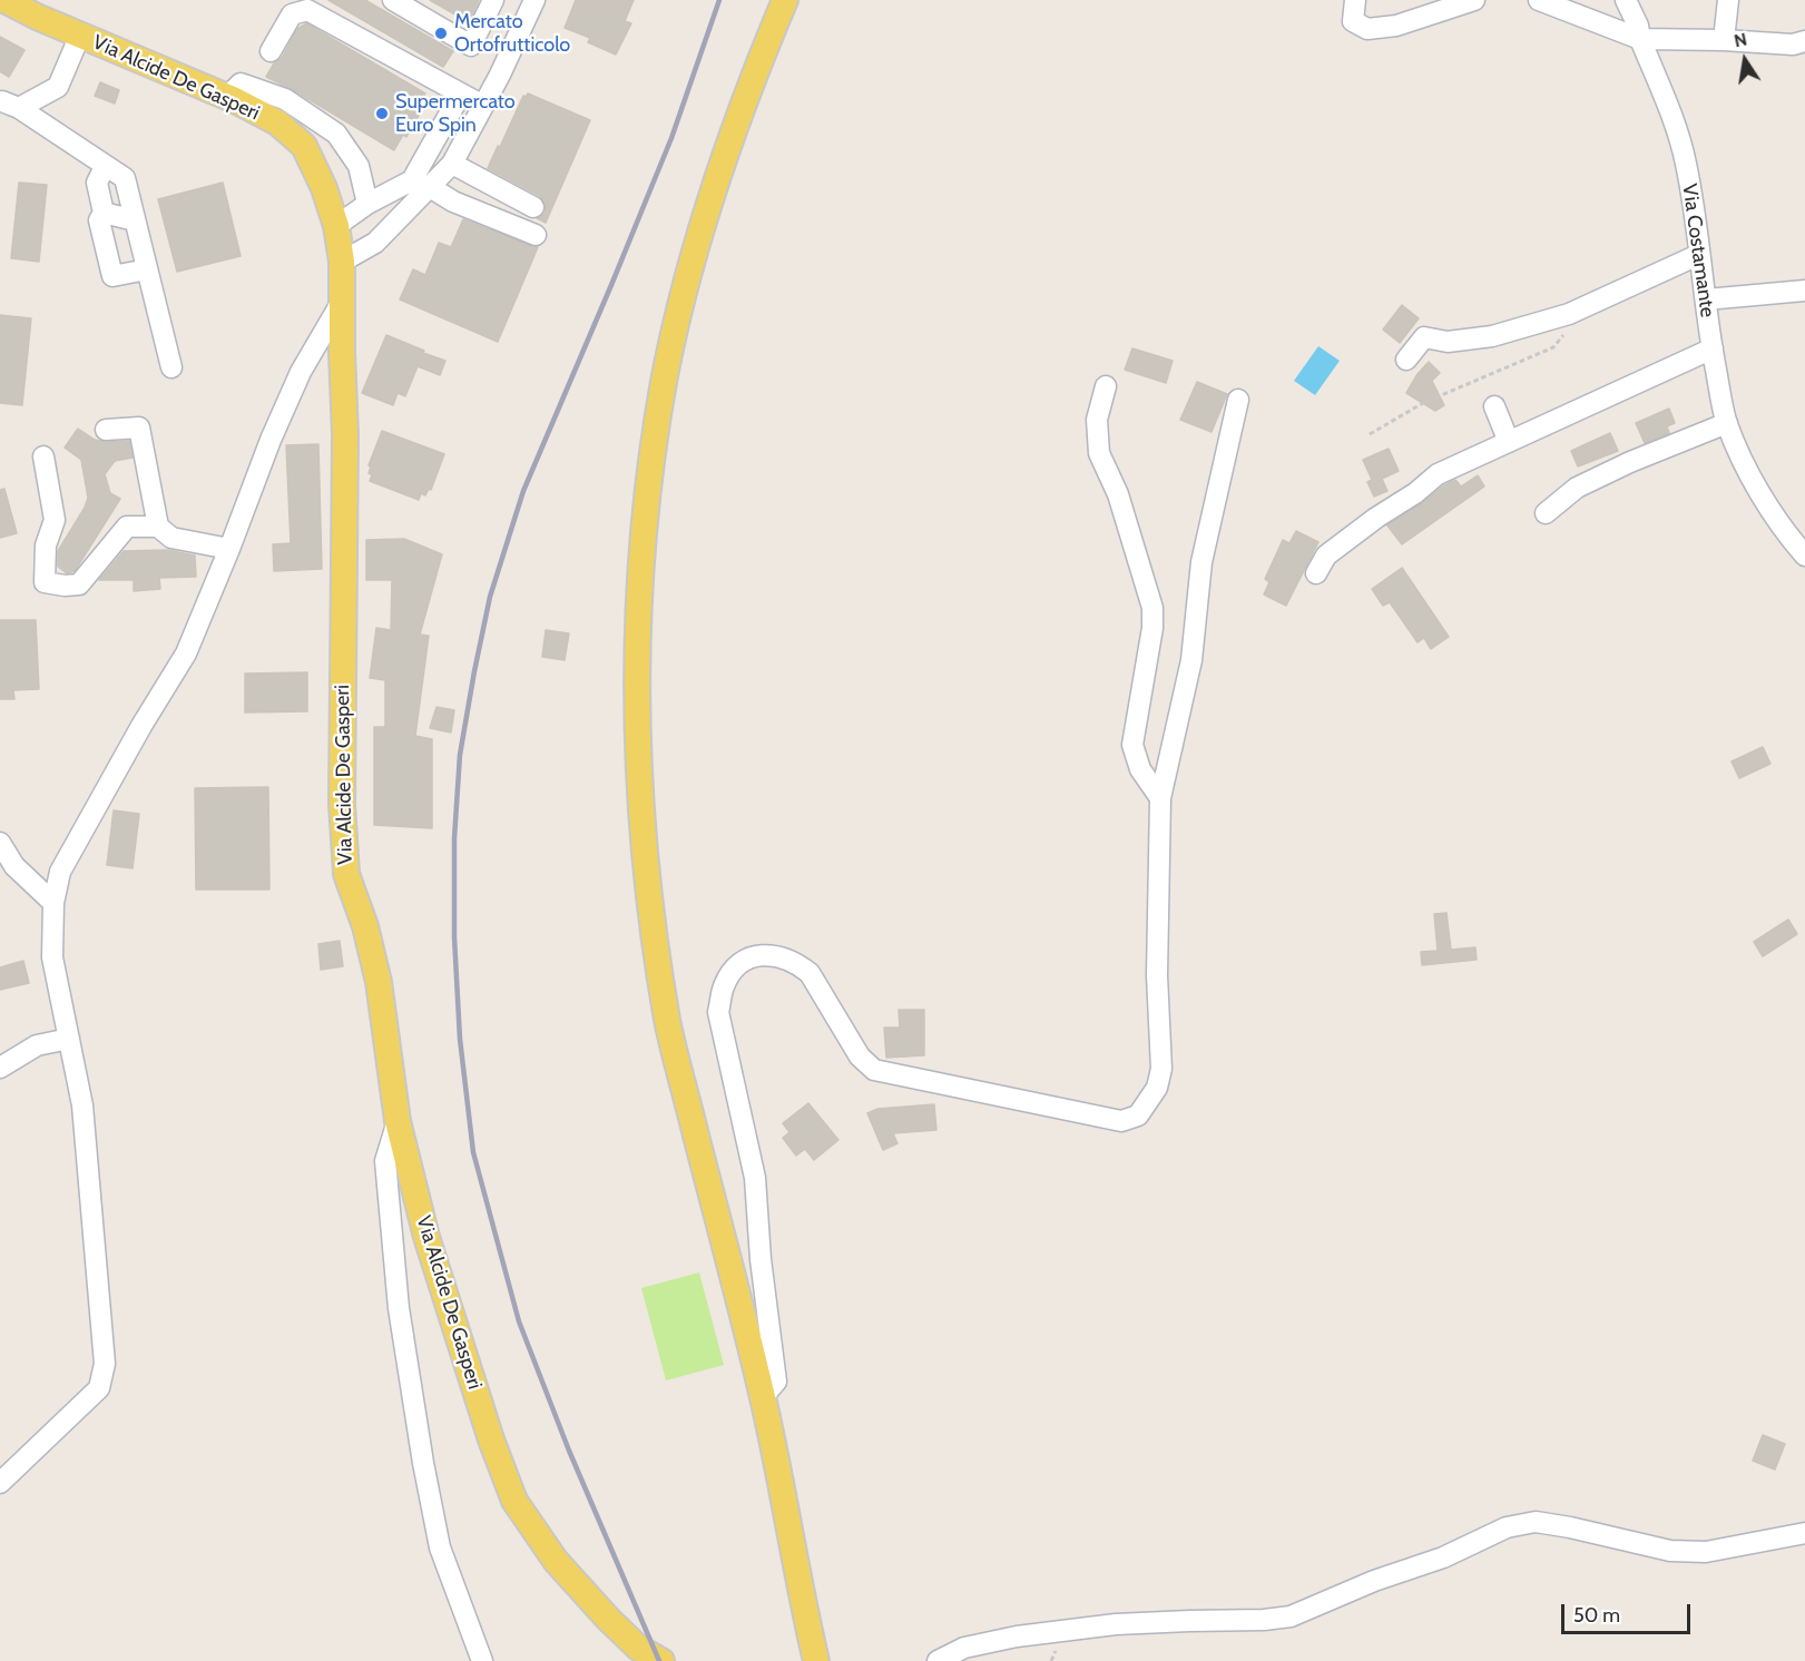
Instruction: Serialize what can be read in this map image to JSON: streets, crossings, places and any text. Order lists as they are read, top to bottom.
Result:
{
  "streets": {
    "main road": ["Via Alcide De Gasperi"],
    "street": ["Via Costamante"]
  },
  "places": ["Mercato Ortofrutticolo", "Supermercato Euro Spin"],
  "scale_bar": "50 m",
  "north": "top"
}
